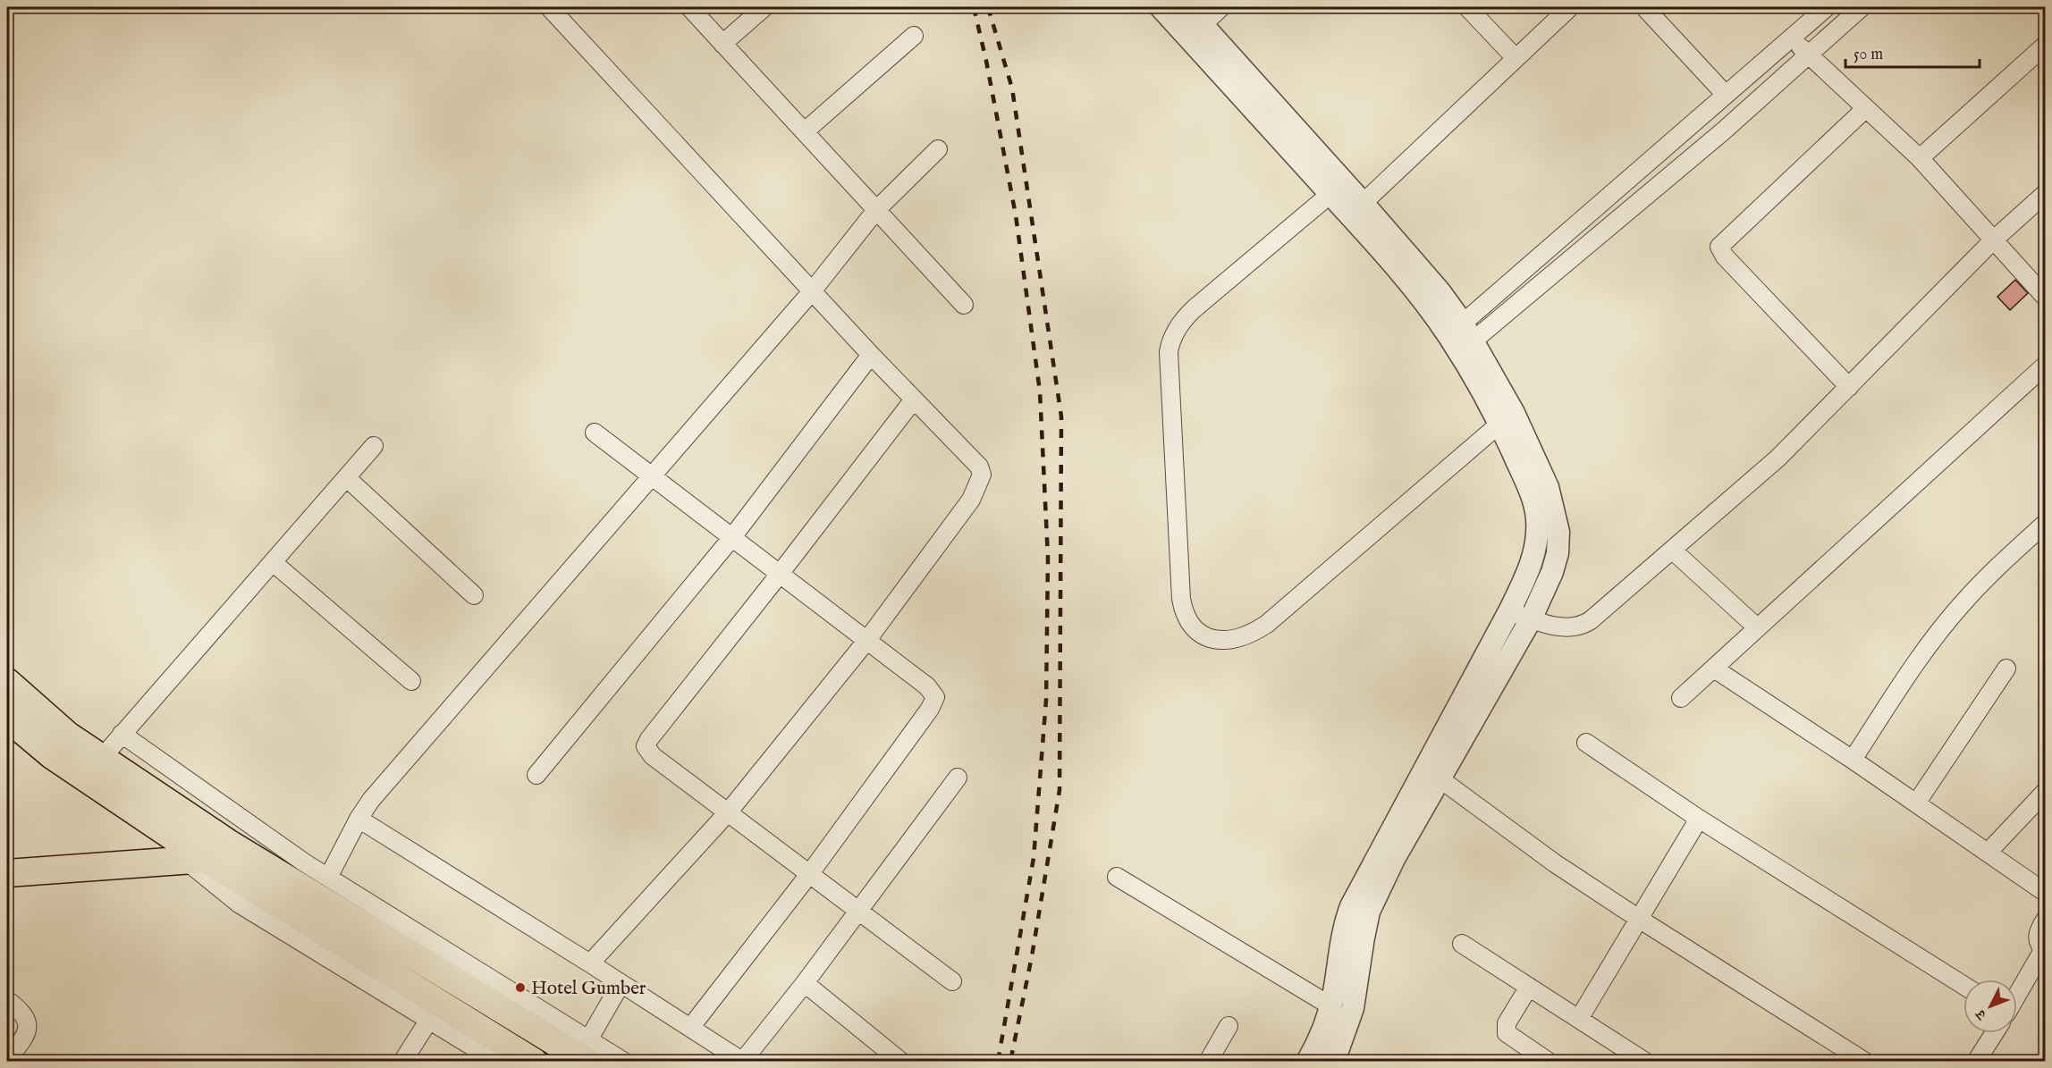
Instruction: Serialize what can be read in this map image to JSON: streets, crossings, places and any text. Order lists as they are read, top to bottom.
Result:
{
  "places": ["Hotel Gumber"],
  "scale_bar": "50 m",
  "north": "bottom left"
}
